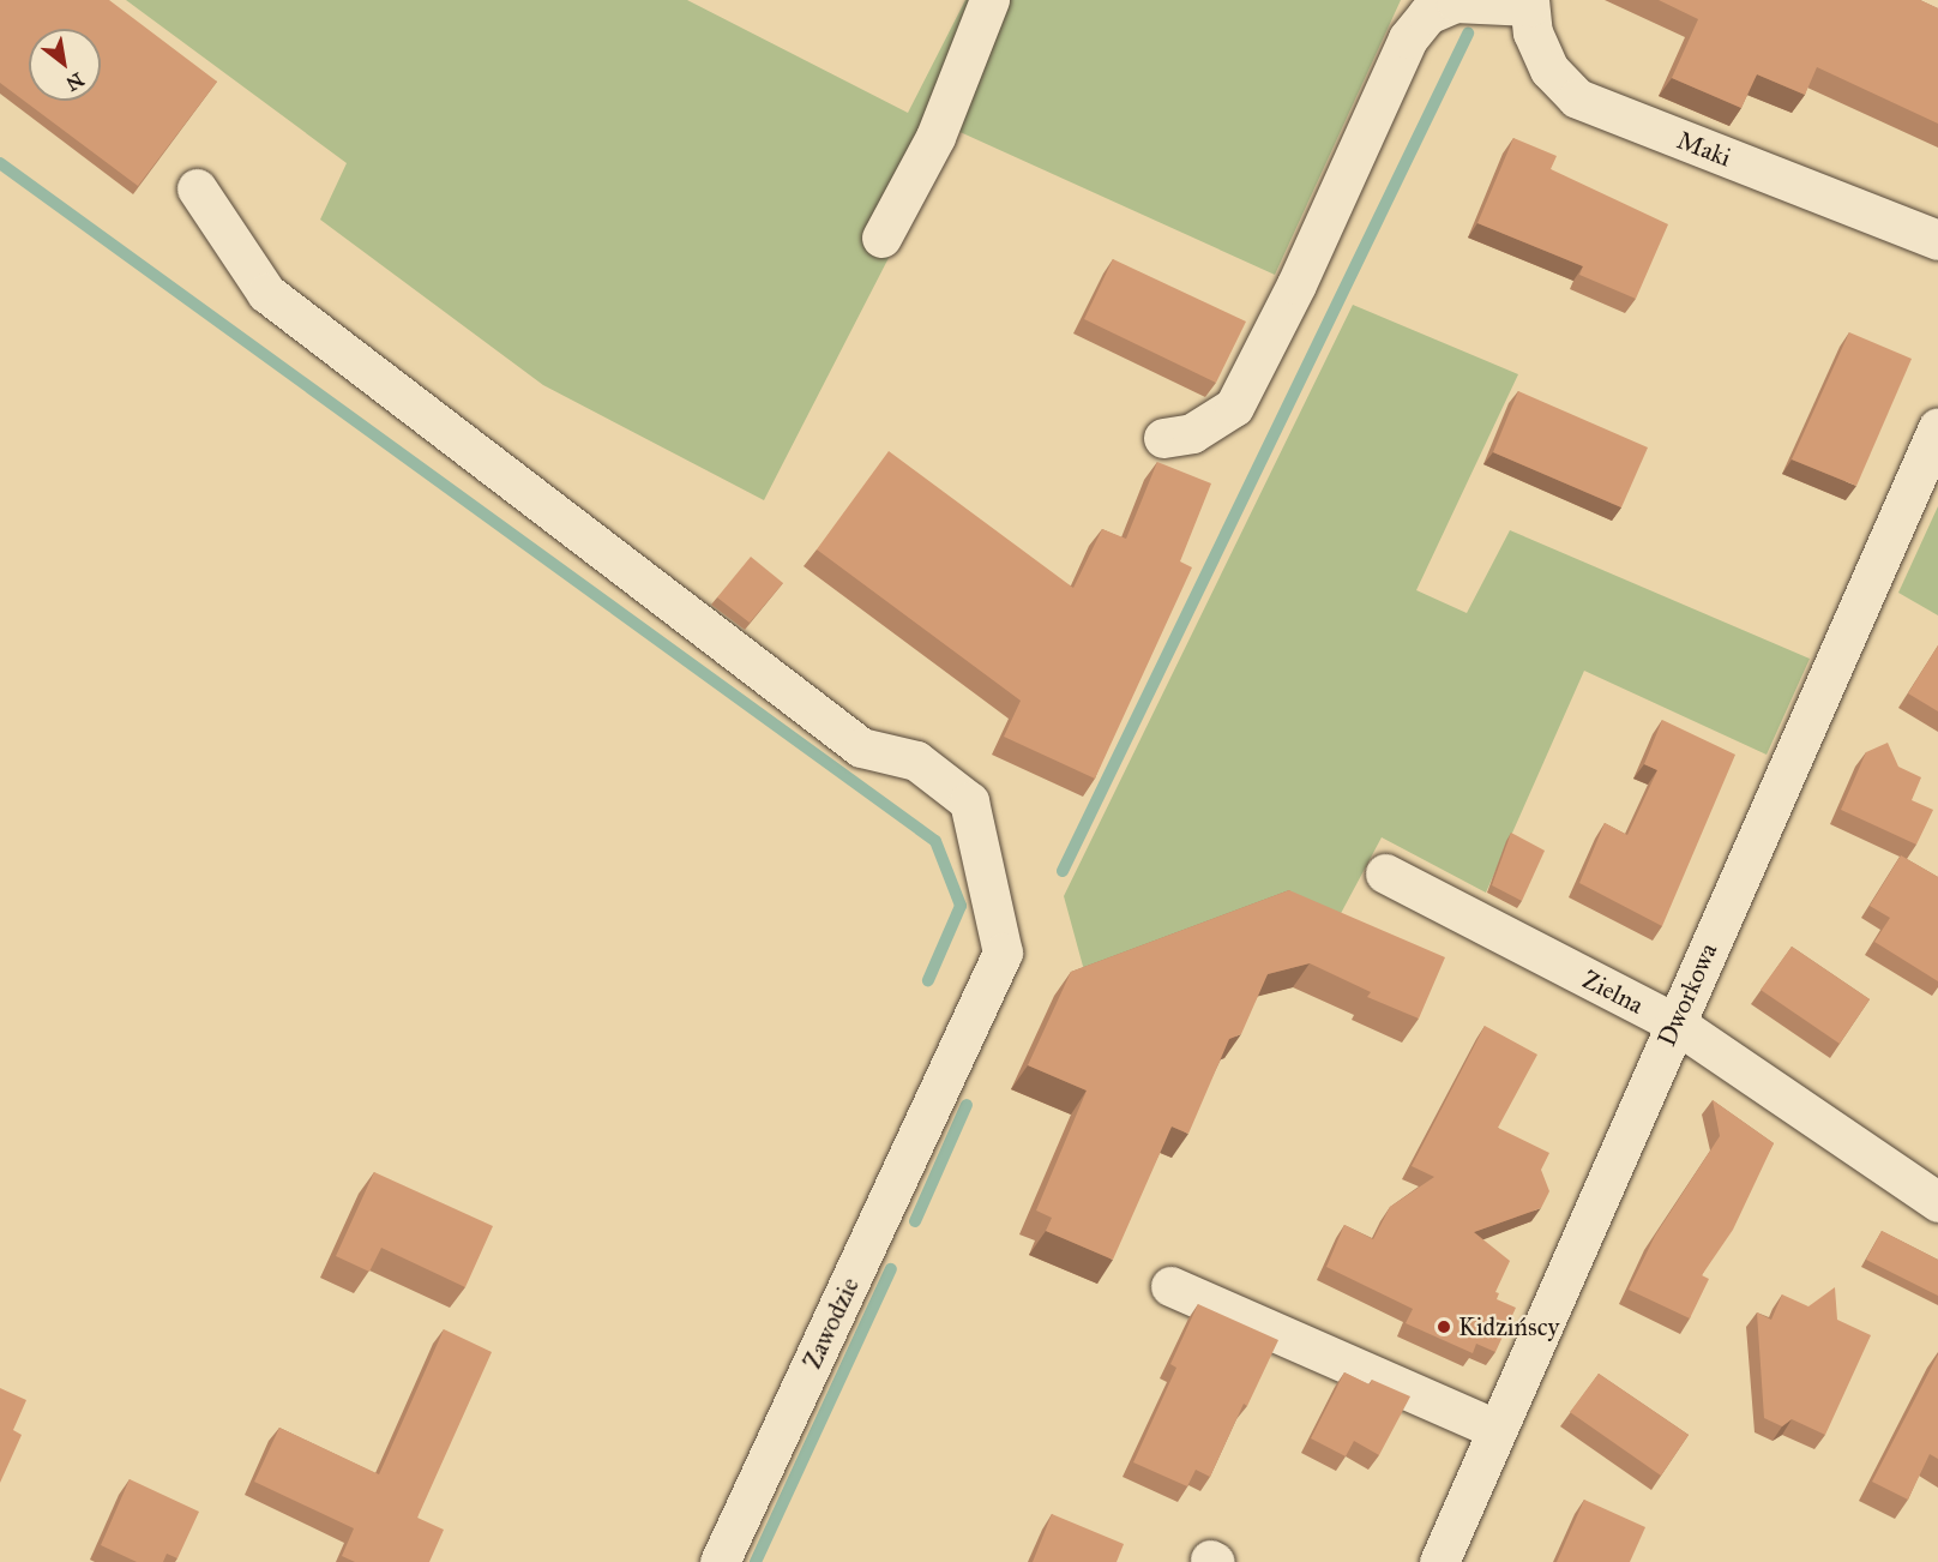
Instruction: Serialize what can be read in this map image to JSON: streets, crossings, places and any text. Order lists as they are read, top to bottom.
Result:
{
  "streets": {
    "street": [
      "Maki",
      "Zielna",
      "Dworkowa",
      "Zawodzie"
    ]
  },
  "crossings": [
    ["Zielna", "Dworkowa"]
  ],
  "places": ["Kidzińscy"],
  "north": "bottom right"
}
